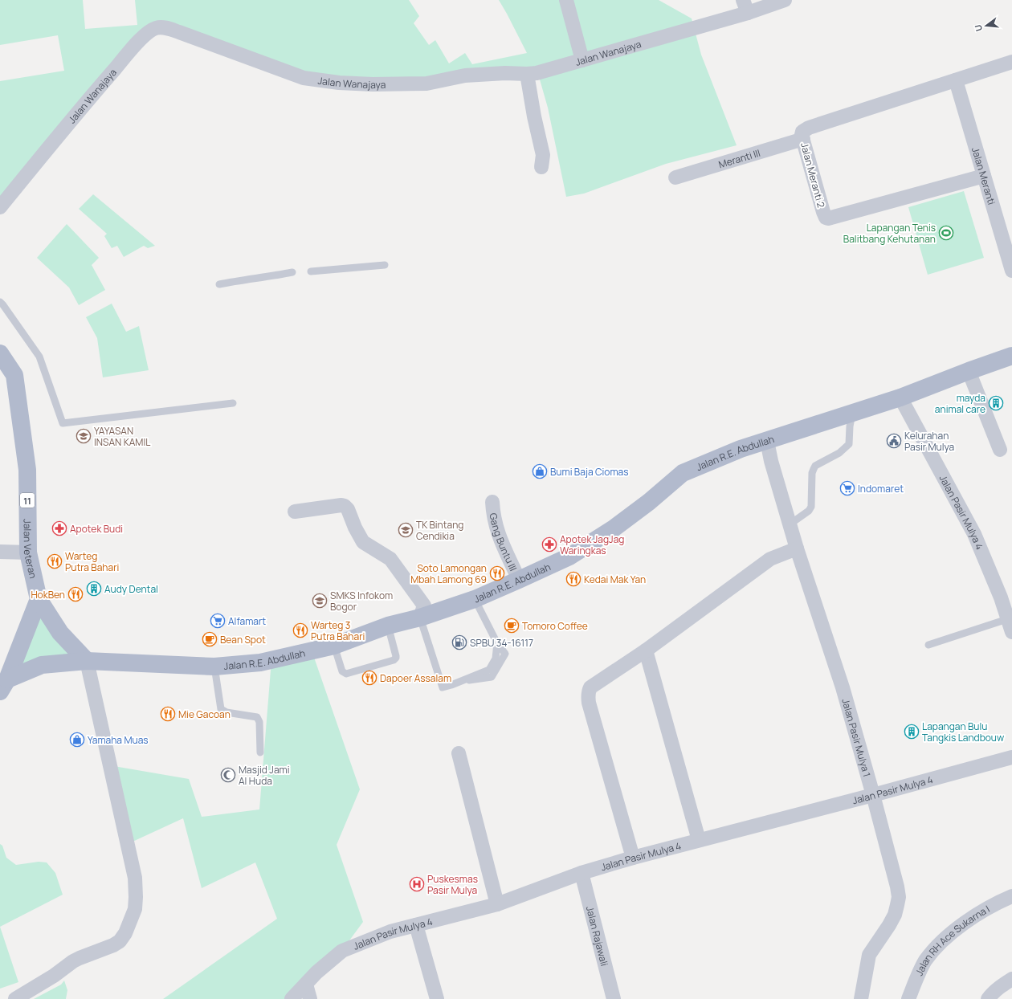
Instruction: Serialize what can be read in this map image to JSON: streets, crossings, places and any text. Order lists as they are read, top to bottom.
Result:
{
  "streets": {
    "main road": ["Jalan R.E. Abdullah", "11", "Jalan Veteran"],
    "street": [
      "Jalan Wanajaya",
      "Meranti III",
      "Jalan Meranti 2",
      "Jalan Meranti",
      "Jalan Pasir Mulya 4",
      "Gang Buntu III",
      "Jalan Pasir Mulya 1",
      "Jalan Rajawali",
      "Jalan RH Ace Sukarna I"
    ]
  },
  "crossings": [
    ["Meranti III", "Jalan Meranti 2"],
    ["Jalan Meranti 2", "Jalan Meranti"],
    ["Jalan R.E. Abdullah", "Jalan Pasir Mulya 4"],
    ["Jalan R.E. Abdullah", "Gang Buntu III"],
    ["Jalan R.E. Abdullah", "Jalan Pasir Mulya 1"],
    ["Jalan Pasir Mulya 4", "Jalan Pasir Mulya 1"],
    ["Jalan Pasir Mulya 4", "Jalan Rajawali"]
  ],
  "places": {
    "sports": ["Lapangan Tenis Balitbang Kehutanan"],
    "building": ["mayda animal care", "Audy Dental", "Lapangan Bulu Tangkis Landbouw"],
    "school or university": ["YAYASAN INSAN KAMIL", "TK Bintang Cendikia", "SMKS Infokom Bogor"],
    "public building": ["Kelurahan Pasir Mulya"],
    "shop": ["Bumi Baja Ciomas", "Yamaha Muas"],
    "supermarket": ["Indomaret", "Alfamart"],
    "pharmacy": ["Apotek Budi", "Apotek JagJag Waringkas"],
    "restaurant": [
      "Warteg Putra Bahari",
      "Soto Lamongan Mbah Lamong 69",
      "Kedai Mak Yan",
      "HokBen",
      "Warteg 3 Putra Bahari",
      "Dapoer Assalam",
      "Mie Gacoan"
    ],
    "cafe": ["Tomoro Coffee", "Bean Spot"],
    "fuel station": ["SPBU 34-16117"],
    "mosque": ["Masjid Jami Al Huda"],
    "hospital": ["Puskesmas Pasir Mulya"]
  },
  "north": "left"
}
